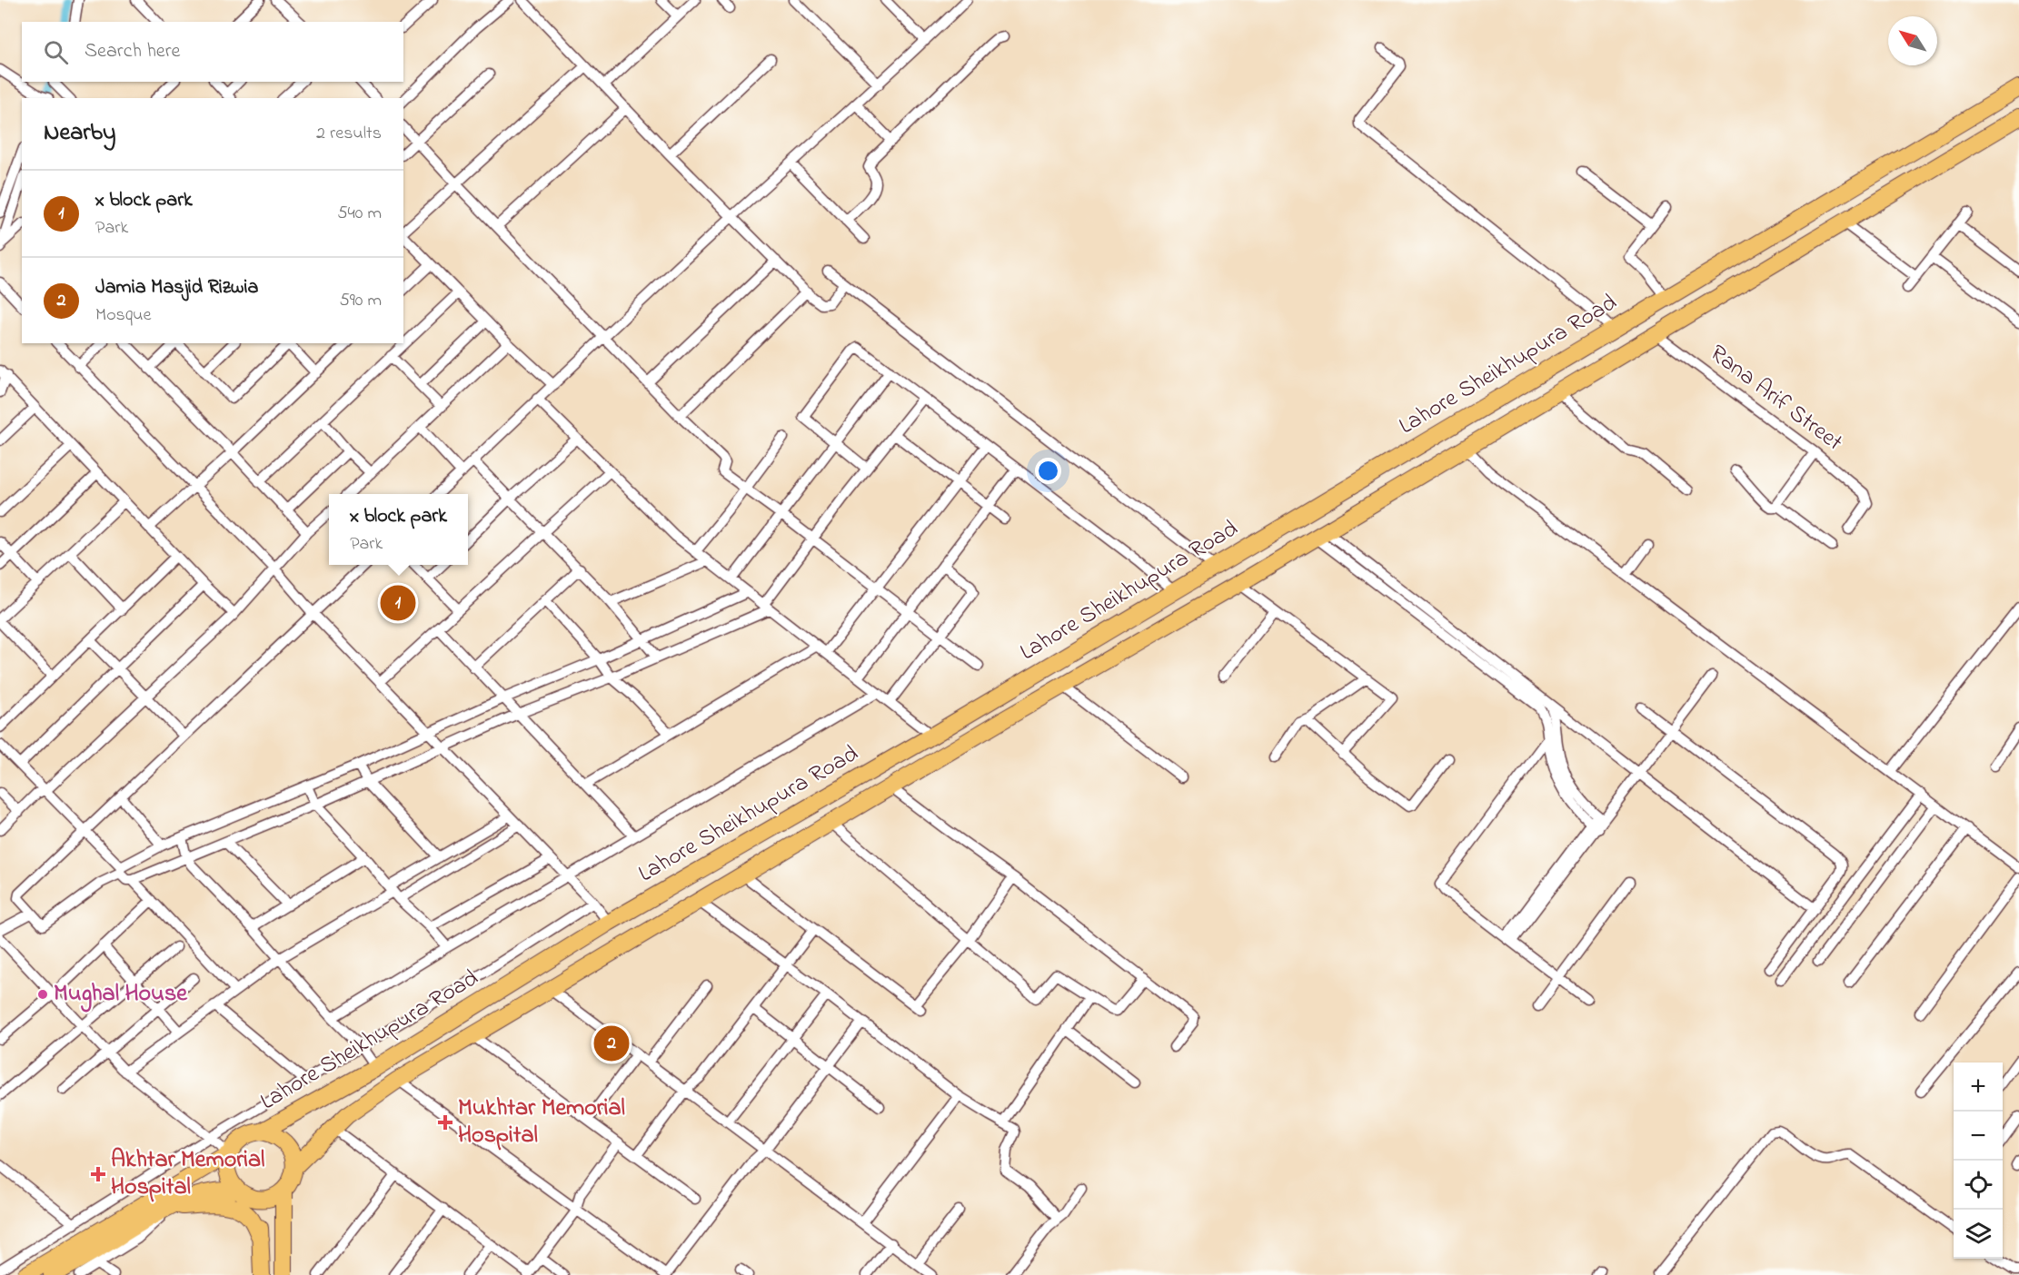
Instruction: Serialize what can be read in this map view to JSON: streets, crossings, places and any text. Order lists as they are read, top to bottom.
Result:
{
  "streets": {
    "highway": ["Lahore Sheikhupura Road"],
    "street": ["Rana Arif Street"]
  },
  "crossings": [
    ["Lahore Sheikhupura Road", "Rana Arif Street"]
  ],
  "places": {
    "other": ["Mughal House"],
    "health": ["Mukhtar Memorial Hospital", "Akhtar Memorial Hospital"]
  },
  "north": "top left",
  "page": {
    "search": "Search here",
    "heading": ["Nearby", "2 results"],
    "list": [
      {
        "mark": "1",
        "name": "x block park",
        "note": "Park",
        "value": "540 m"
      },
      {
        "mark": "2",
        "name": "Jamia Masjid Rizwia",
        "note": "Mosque",
        "value": "590 m"
      }
    ],
    "popup": ["x block park", "Park"],
    "pins": ["1", "2"],
    "map_buttons": ["+", "−"]
  }
}
